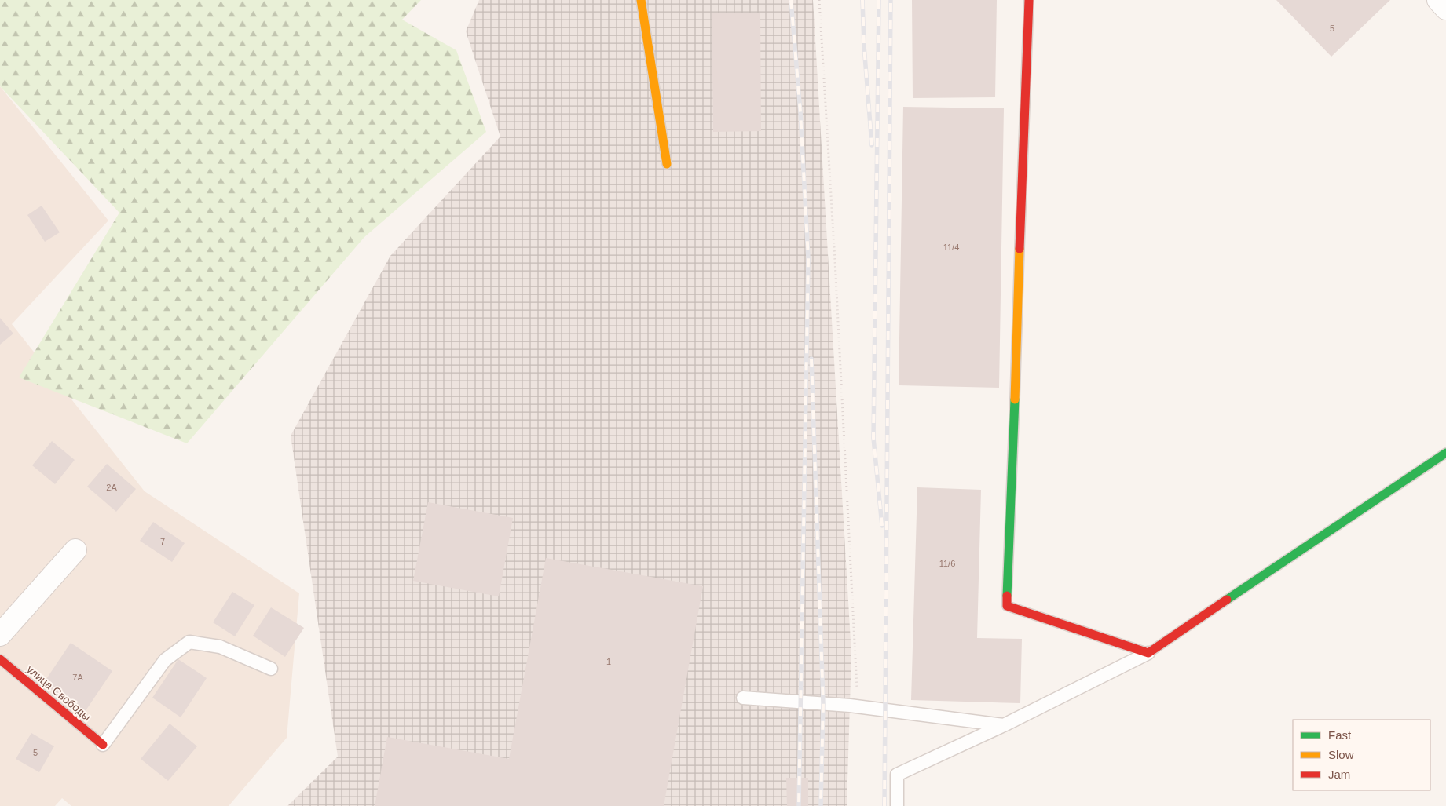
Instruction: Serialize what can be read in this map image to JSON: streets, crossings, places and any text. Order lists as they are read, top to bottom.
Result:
{
  "streets": {
    "street": ["улица Свободы"]
  },
  "house_numbers": [
    "5",
    "11/4",
    "2А",
    "7",
    "11/6",
    "1",
    "7А",
    "5"
  ],
  "legend": ["Fast", "Slow", "Jam"]
}
